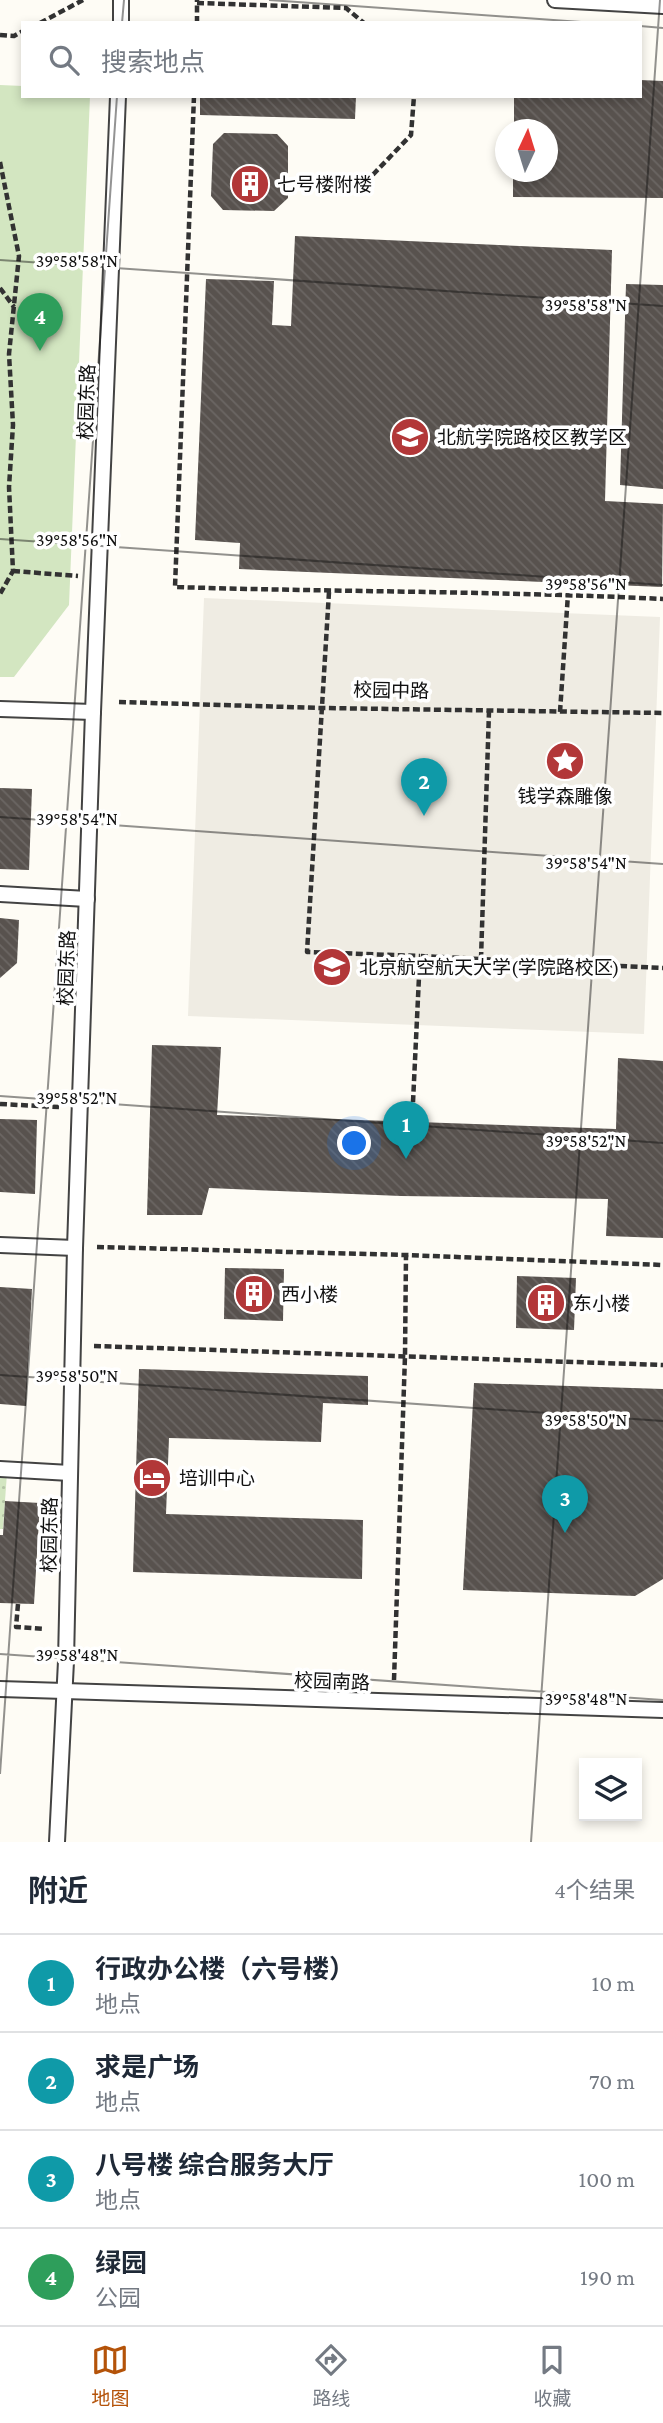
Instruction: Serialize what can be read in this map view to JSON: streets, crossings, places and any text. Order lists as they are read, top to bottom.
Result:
{
  "streets": {
    "lane": ["校园东路", "校园南路"],
    "path": ["校园中路"]
  },
  "crossings": [
    ["校园东路", "校园南路"]
  ],
  "places": {
    "building": ["七号楼附楼", "西小楼", "东小楼"],
    "school or university": ["北航学院路校区教学区", "北京航空航天大学(学院路校区)"],
    "place": ["钱学森雕像"],
    "hotel": ["培训中心"]
  },
  "north": "top",
  "page": {
    "search": "搜索地点",
    "pins": [
      "4",
      "2",
      "1",
      "3"
    ],
    "heading": ["附近", "4个结果"],
    "list": [
      {
        "mark": "1",
        "name": "行政办公楼（六号楼）",
        "note": "地点",
        "value": "10 m"
      },
      {
        "mark": "2",
        "name": "求是广场",
        "note": "地点",
        "value": "70 m"
      },
      {
        "mark": "3",
        "name": "八号楼 综合服务大厅",
        "note": "地点",
        "value": "100 m"
      },
      {
        "mark": "4",
        "name": "绿园",
        "note": "公园",
        "value": "190 m"
      }
    ],
    "nav": ["地图", "路线", "收藏"]
  },
  "coordinates": [
    "39°58'58\"N",
    "39°58'56\"N",
    "39°58'54\"N",
    "39°58'52\"N",
    "39°58'50\"N",
    "39°58'48\"N"
  ]
}
